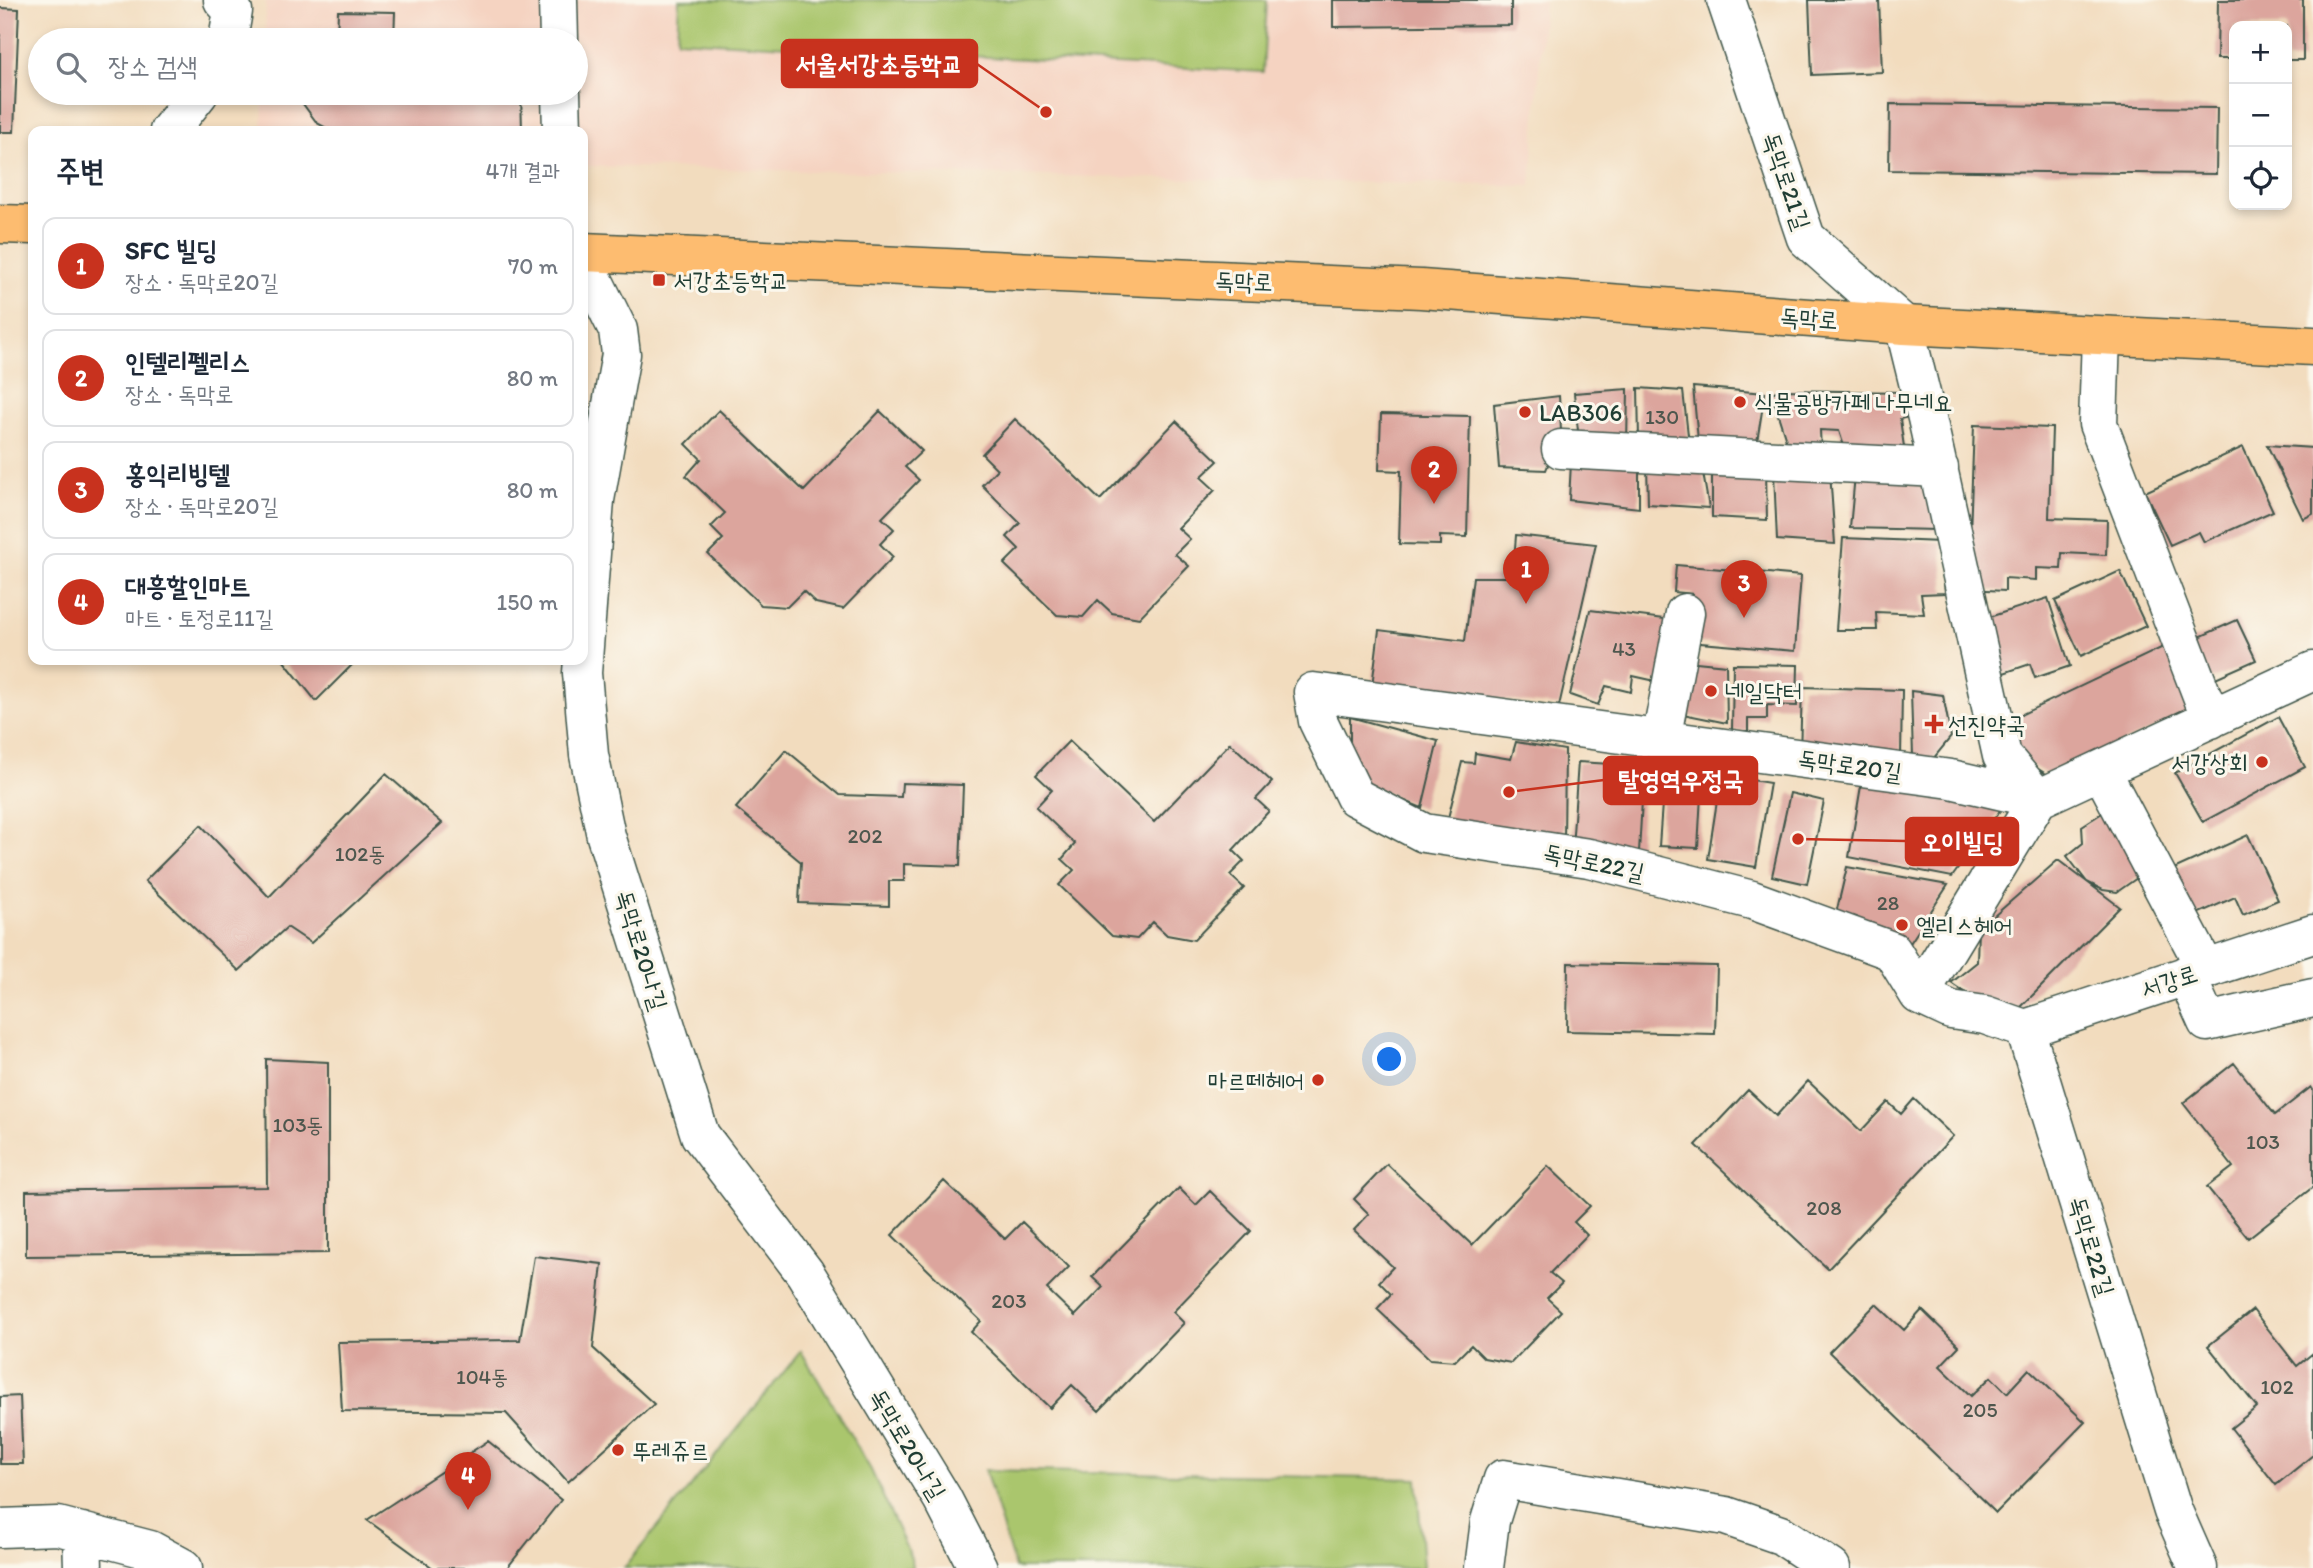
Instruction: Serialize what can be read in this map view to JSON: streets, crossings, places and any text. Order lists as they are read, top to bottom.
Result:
{
  "streets": {
    "main road": ["독막로"],
    "street": [
      "독막로21길",
      "독막로20길",
      "독막로22길",
      "독막로20나길",
      "서강로"
    ]
  },
  "crossings": [
    ["독막로21길", "독막로"],
    ["독막로20길", "독막로22길"],
    ["독막로22길", "서강로"]
  ],
  "places": {
    "other": [
      "서울서강초등학교",
      "식물공방카페 나무네요",
      "LAB306",
      "네일닥터",
      "서강상회",
      "탈영역우정국",
      "오이빌딩",
      "엘리스헤어",
      "마르떼헤어",
      "뚜레쥬르"
    ],
    "transit": ["서강초등학교"],
    "health": ["선진약국"]
  },
  "house_numbers": [
    "130",
    "43",
    "202",
    "102동",
    "28",
    "103동",
    "103",
    "208",
    "203",
    "104동",
    "102",
    "205"
  ],
  "page": {
    "map_buttons": ["+", "−"],
    "search": "장소 검색",
    "heading": ["주변", "4개 결과"],
    "list": [
      {
        "mark": "1",
        "name": "SFC 빌딩",
        "note": "장소 · 독막로20길",
        "value": "70 m"
      },
      {
        "mark": "2",
        "name": "인텔리펠리스",
        "note": "장소 · 독막로",
        "value": "80 m"
      },
      {
        "mark": "3",
        "name": "홍익리빙텔",
        "note": "장소 · 독막로20길",
        "value": "80 m"
      },
      {
        "mark": "4",
        "name": "대흥할인마트",
        "note": "마트 · 토정로11길",
        "value": "150 m"
      }
    ],
    "pins": [
      "2",
      "1",
      "3",
      "4"
    ]
  }
}
